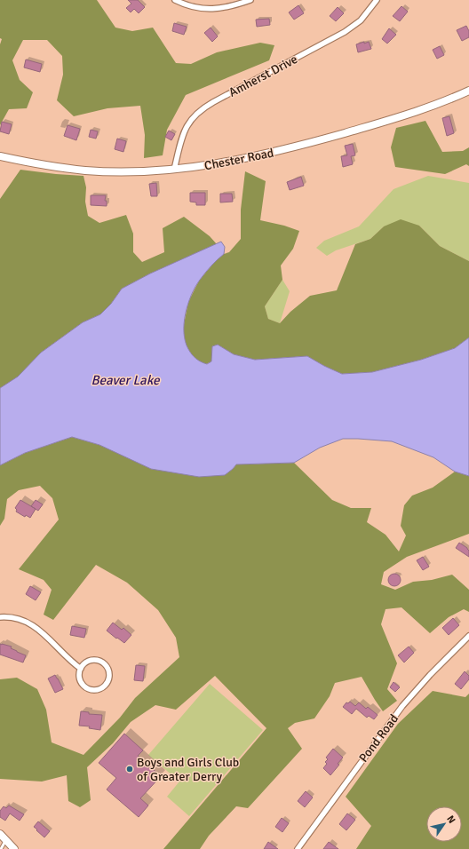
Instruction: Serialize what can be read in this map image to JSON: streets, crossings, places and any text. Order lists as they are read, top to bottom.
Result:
{
  "streets": {
    "main road": ["Chester Road"],
    "street": ["Amherst Drive", "Pond Road"]
  },
  "crossings": [
    ["Amherst Drive", "Chester Road"]
  ],
  "water": ["Beaver Lake"],
  "places": ["Boys and Girls Club of Greater Derry"],
  "north": "top right"
}
